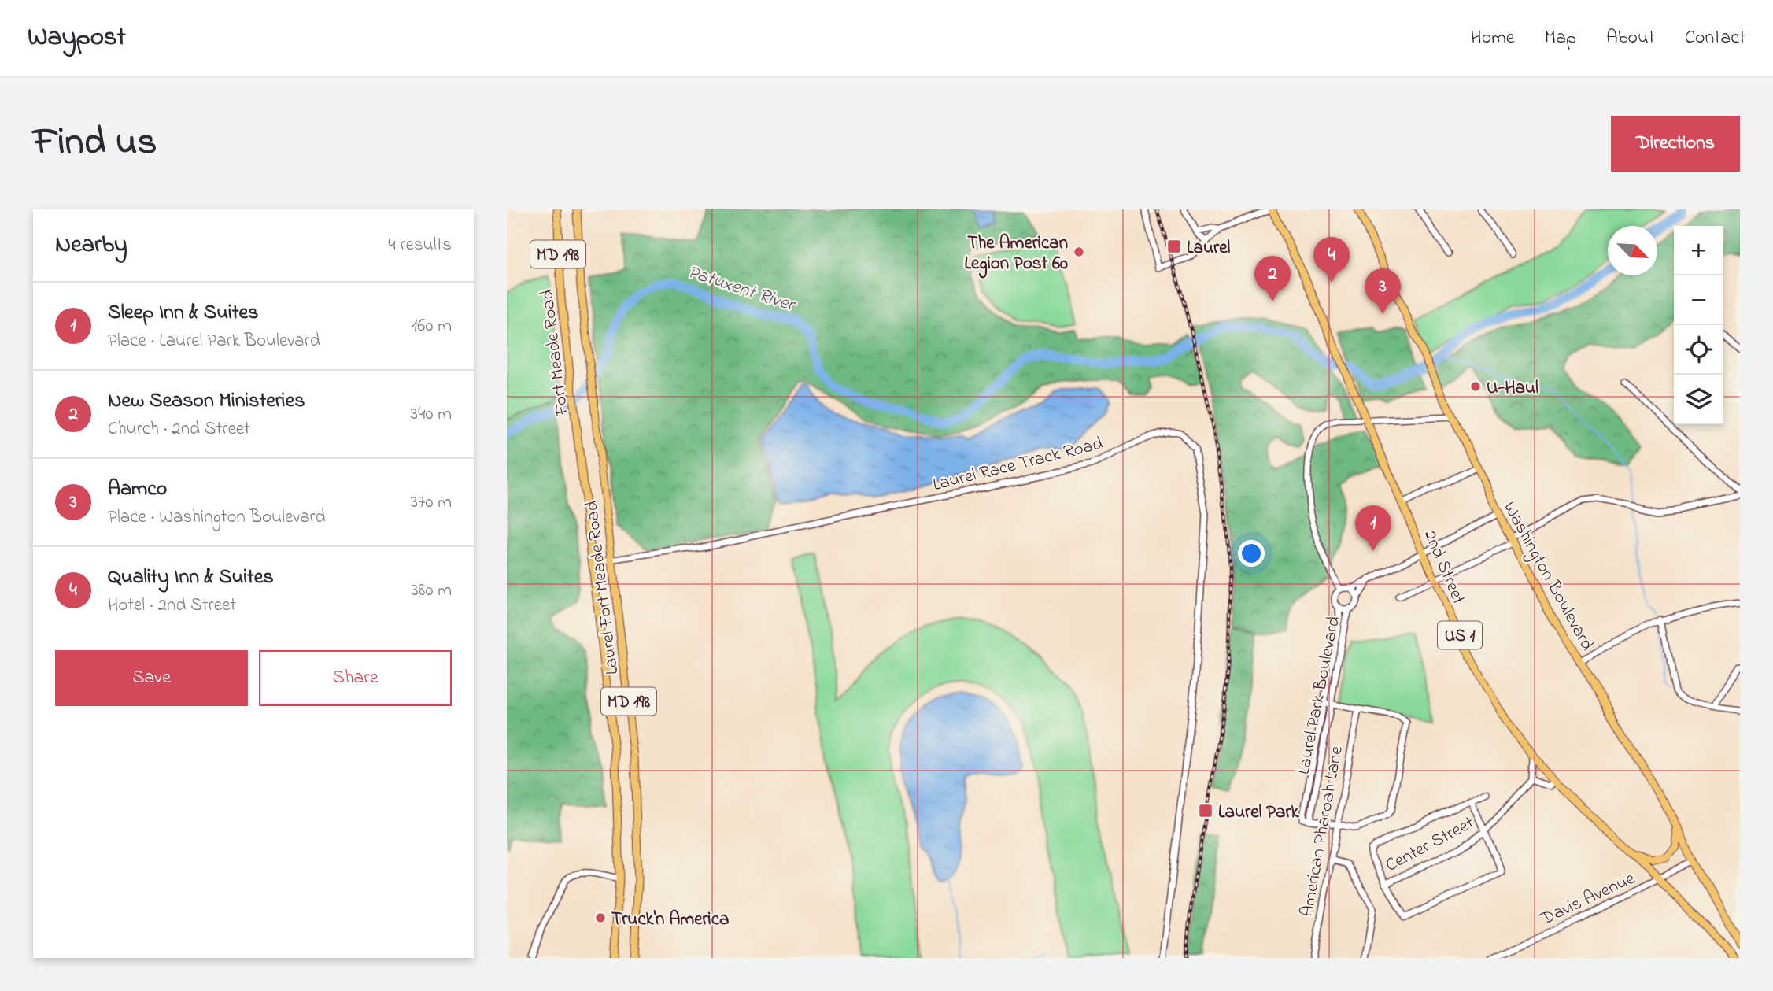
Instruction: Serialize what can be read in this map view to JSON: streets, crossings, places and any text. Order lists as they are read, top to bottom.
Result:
{
  "streets": {
    "main road": [
      "MD 198",
      "Fort Meade Road",
      "2nd Street",
      "Washington Boulevard",
      "Laurel Fort Meade Road",
      "US 1"
    ],
    "street": [
      "Laurel Race Track Road",
      "Laurel Park Boulevard",
      "American Pharoah Lane",
      "Center Street",
      "Davis Avenue"
    ]
  },
  "crossings": [
    ["Fort Meade Road", "Laurel Fort Meade Road"],
    ["Laurel Race Track Road", "Laurel Fort Meade Road"],
    ["2nd Street", "Davis Avenue"],
    ["Washington Boulevard", "Davis Avenue"]
  ],
  "water": ["Patuxent River"],
  "places": {
    "transit": ["Laurel", "Laurel Park"],
    "other": ["The American Legion Post 60", "U-Haul", "Truck'n America"]
  },
  "north": "bottom right",
  "page": {
    "header": "Waypost",
    "nav": [
      "Home",
      "Map",
      "About",
      "Contact"
    ],
    "title": "Find us",
    "buttons": [
      "Directions",
      ["Save", "Share"]
    ],
    "heading": ["Nearby", "4 results"],
    "map_buttons": ["+", "−"],
    "pins": [
      "4",
      "2",
      "3",
      "1"
    ],
    "list": [
      {
        "mark": "1",
        "name": "Sleep Inn & Suites",
        "note": "Place · Laurel Park Boulevard",
        "value": "160 m"
      },
      {
        "mark": "2",
        "name": "New Season Ministeries",
        "note": "Church · 2nd Street",
        "value": "340 m"
      },
      {
        "mark": "3",
        "name": "Aamco",
        "note": "Place · Washington Boulevard",
        "value": "370 m"
      },
      {
        "mark": "4",
        "name": "Quality Inn & Suites",
        "note": "Hotel · 2nd Street",
        "value": "380 m"
      }
    ]
  }
}
